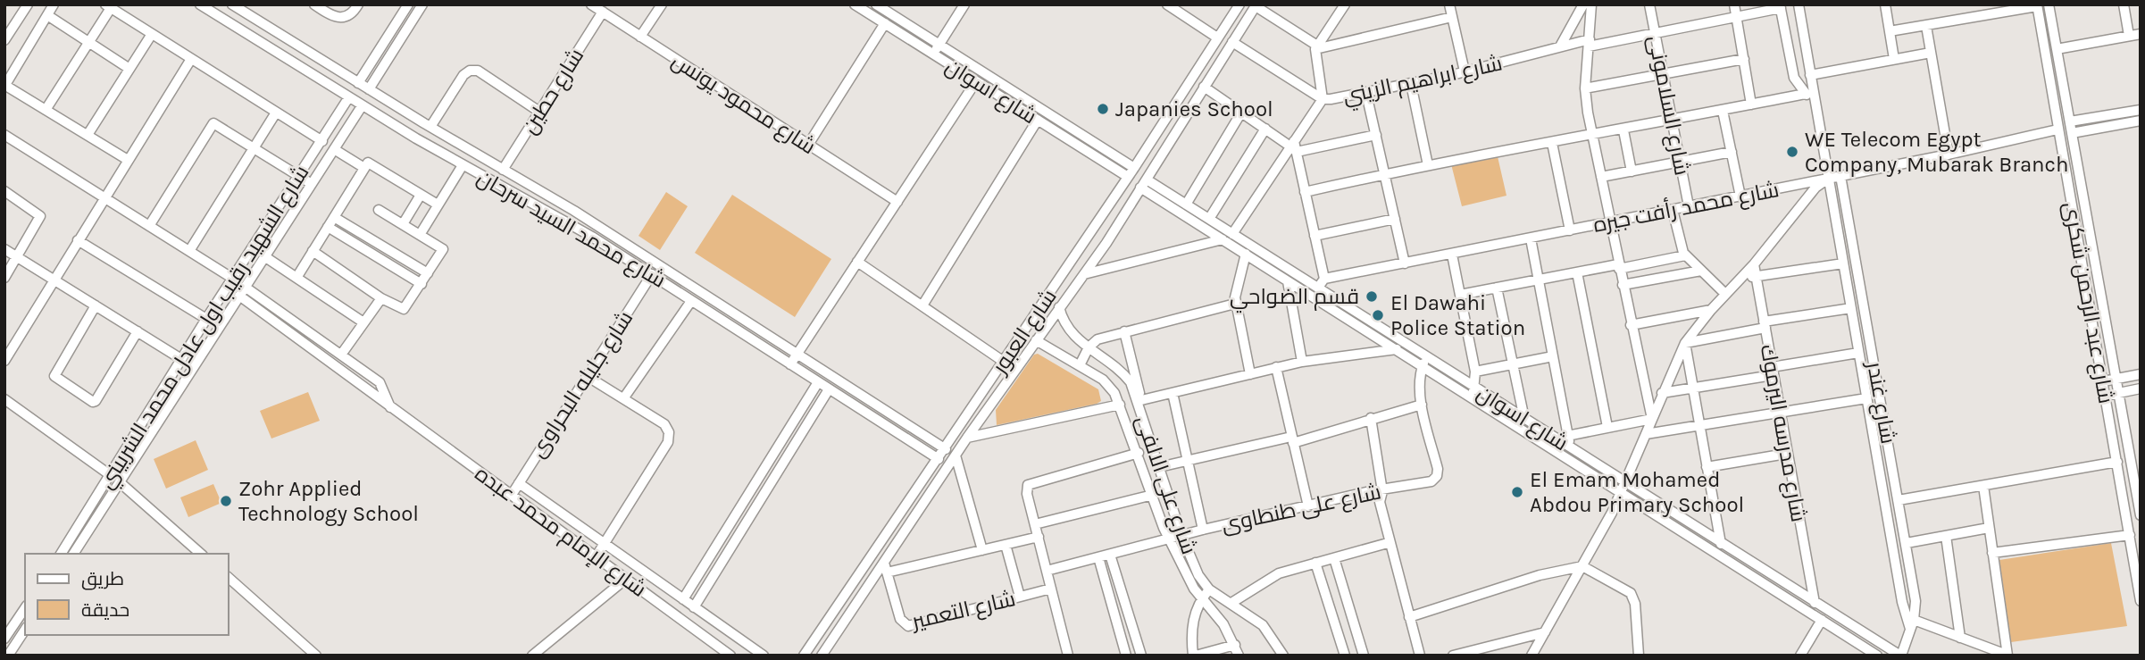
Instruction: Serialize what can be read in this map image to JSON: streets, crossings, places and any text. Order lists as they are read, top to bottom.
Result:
{
  "streets": {
    "street": [
      "شارع ابراهيم الزيني",
      "شارع حطين",
      "شارع اسوان",
      "شارع محمود يونس",
      "شارع السلامونى",
      "شارع محمد رأفت جيره",
      "شارع محمد السيد سرحان",
      "شارع عبد الرحمن شكرى",
      "شارع الشهيد رقيب اول عادل محمد الشربيني",
      "شارع العبور",
      "شارع جليله البحراوى",
      "شارع غندر",
      "شارع مدرسه اليرموك",
      "شارع على الالفى",
      "شارع على طنطاوى",
      "شارع الإمام محمد عبده",
      "شارع التعمير"
    ]
  },
  "crossings": [
    ["شارع ابراهيم الزيني", "شارع السلامونى"],
    ["شارع ابراهيم الزيني", "شارع العبور"],
    ["شارع حطين", "شارع محمود يونس"],
    ["شارع حطين", "شارع محمد السيد سرحان"],
    ["شارع اسوان", "شارع العبور"],
    ["شارع اسوان", "شارع غندر"],
    ["شارع اسوان", "شارع مدرسه اليرموك"],
    ["شارع اسوان", "شارع على طنطاوى"],
    ["شارع السلامونى", "شارع محمد رأفت جيره"],
    ["شارع محمد رأفت جيره", "شارع عبد الرحمن شكرى"],
    ["شارع محمد رأفت جيره", "شارع غندر"],
    ["شارع محمد السيد سرحان", "شارع الشهيد رقيب اول عادل محمد الشربيني"],
    ["شارع محمد السيد سرحان", "شارع العبور"],
    ["شارع محمد السيد سرحان", "شارع جليله البحراوى"],
    ["شارع الشهيد رقيب اول عادل محمد الشربيني", "شارع الإمام محمد عبده"],
    ["شارع العبور", "شارع على الالفى"],
    ["شارع العبور", "شارع التعمير"],
    ["شارع جليله البحراوى", "شارع الإمام محمد عبده"],
    ["شارع على الالفى", "شارع على طنطاوى"]
  ],
  "places": [
    "Japanies School",
    "WE Telecom Egypt Company, Mubarak Branch",
    "قسم الضواحي",
    "El Dawahi Police Station",
    "El Emam Mohamed Abdou Primary School",
    "Zohr Applied Technology School"
  ],
  "legend": ["طريق", "حديقة"]
}
